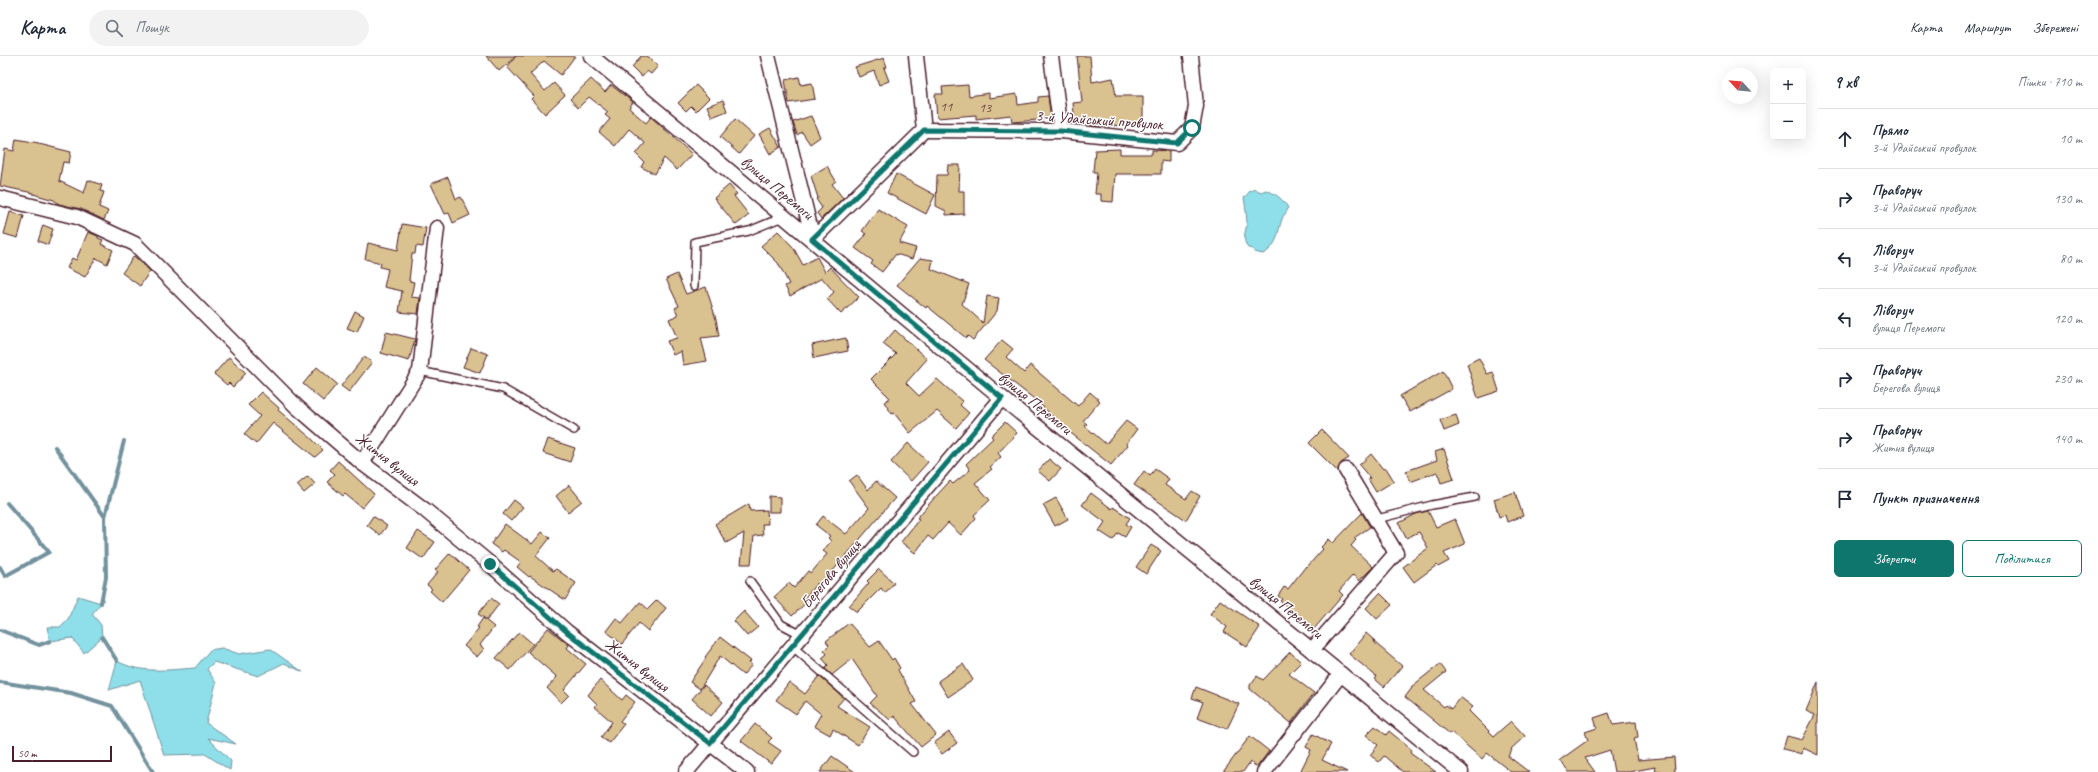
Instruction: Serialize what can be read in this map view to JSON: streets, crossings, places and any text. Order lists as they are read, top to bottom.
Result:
{
  "streets": {
    "street": [
      "3-й Удайський провулок",
      "вулиця Перемоги",
      "Житня вулиця",
      "Берегова вулиця"
    ]
  },
  "crossings": [
    ["вулиця Перемоги", "Берегова вулиця"],
    ["Житня вулиця", "Берегова вулиця"]
  ],
  "house_numbers": ["11", "13"],
  "scale_bar": "50 m",
  "north": "top left",
  "page": {
    "header": "Карта",
    "search": "Пошук",
    "nav": ["Карта", "Маршрут", "Збережені"],
    "heading": ["9 хв", "Пішки · 710 m"],
    "map_buttons": ["+", "−"],
    "list": [
      ["Прямо", "3-й Удайський провулок", "10 m"],
      ["Праворуч", "3-й Удайський провулок", "130 m"],
      ["Ліворуч", "3-й Удайський провулок", "80 m"],
      ["Ліворуч", "вулиця Перемоги", "120 m"],
      ["Праворуч", "Берегова вулиця", "230 m"],
      ["Праворуч", "Житня вулиця", "140 m"],
      "Пункт призначення"
    ],
    "buttons": ["Зберегти", "Поділитися"],
    "scale": "50 m"
  }
}
